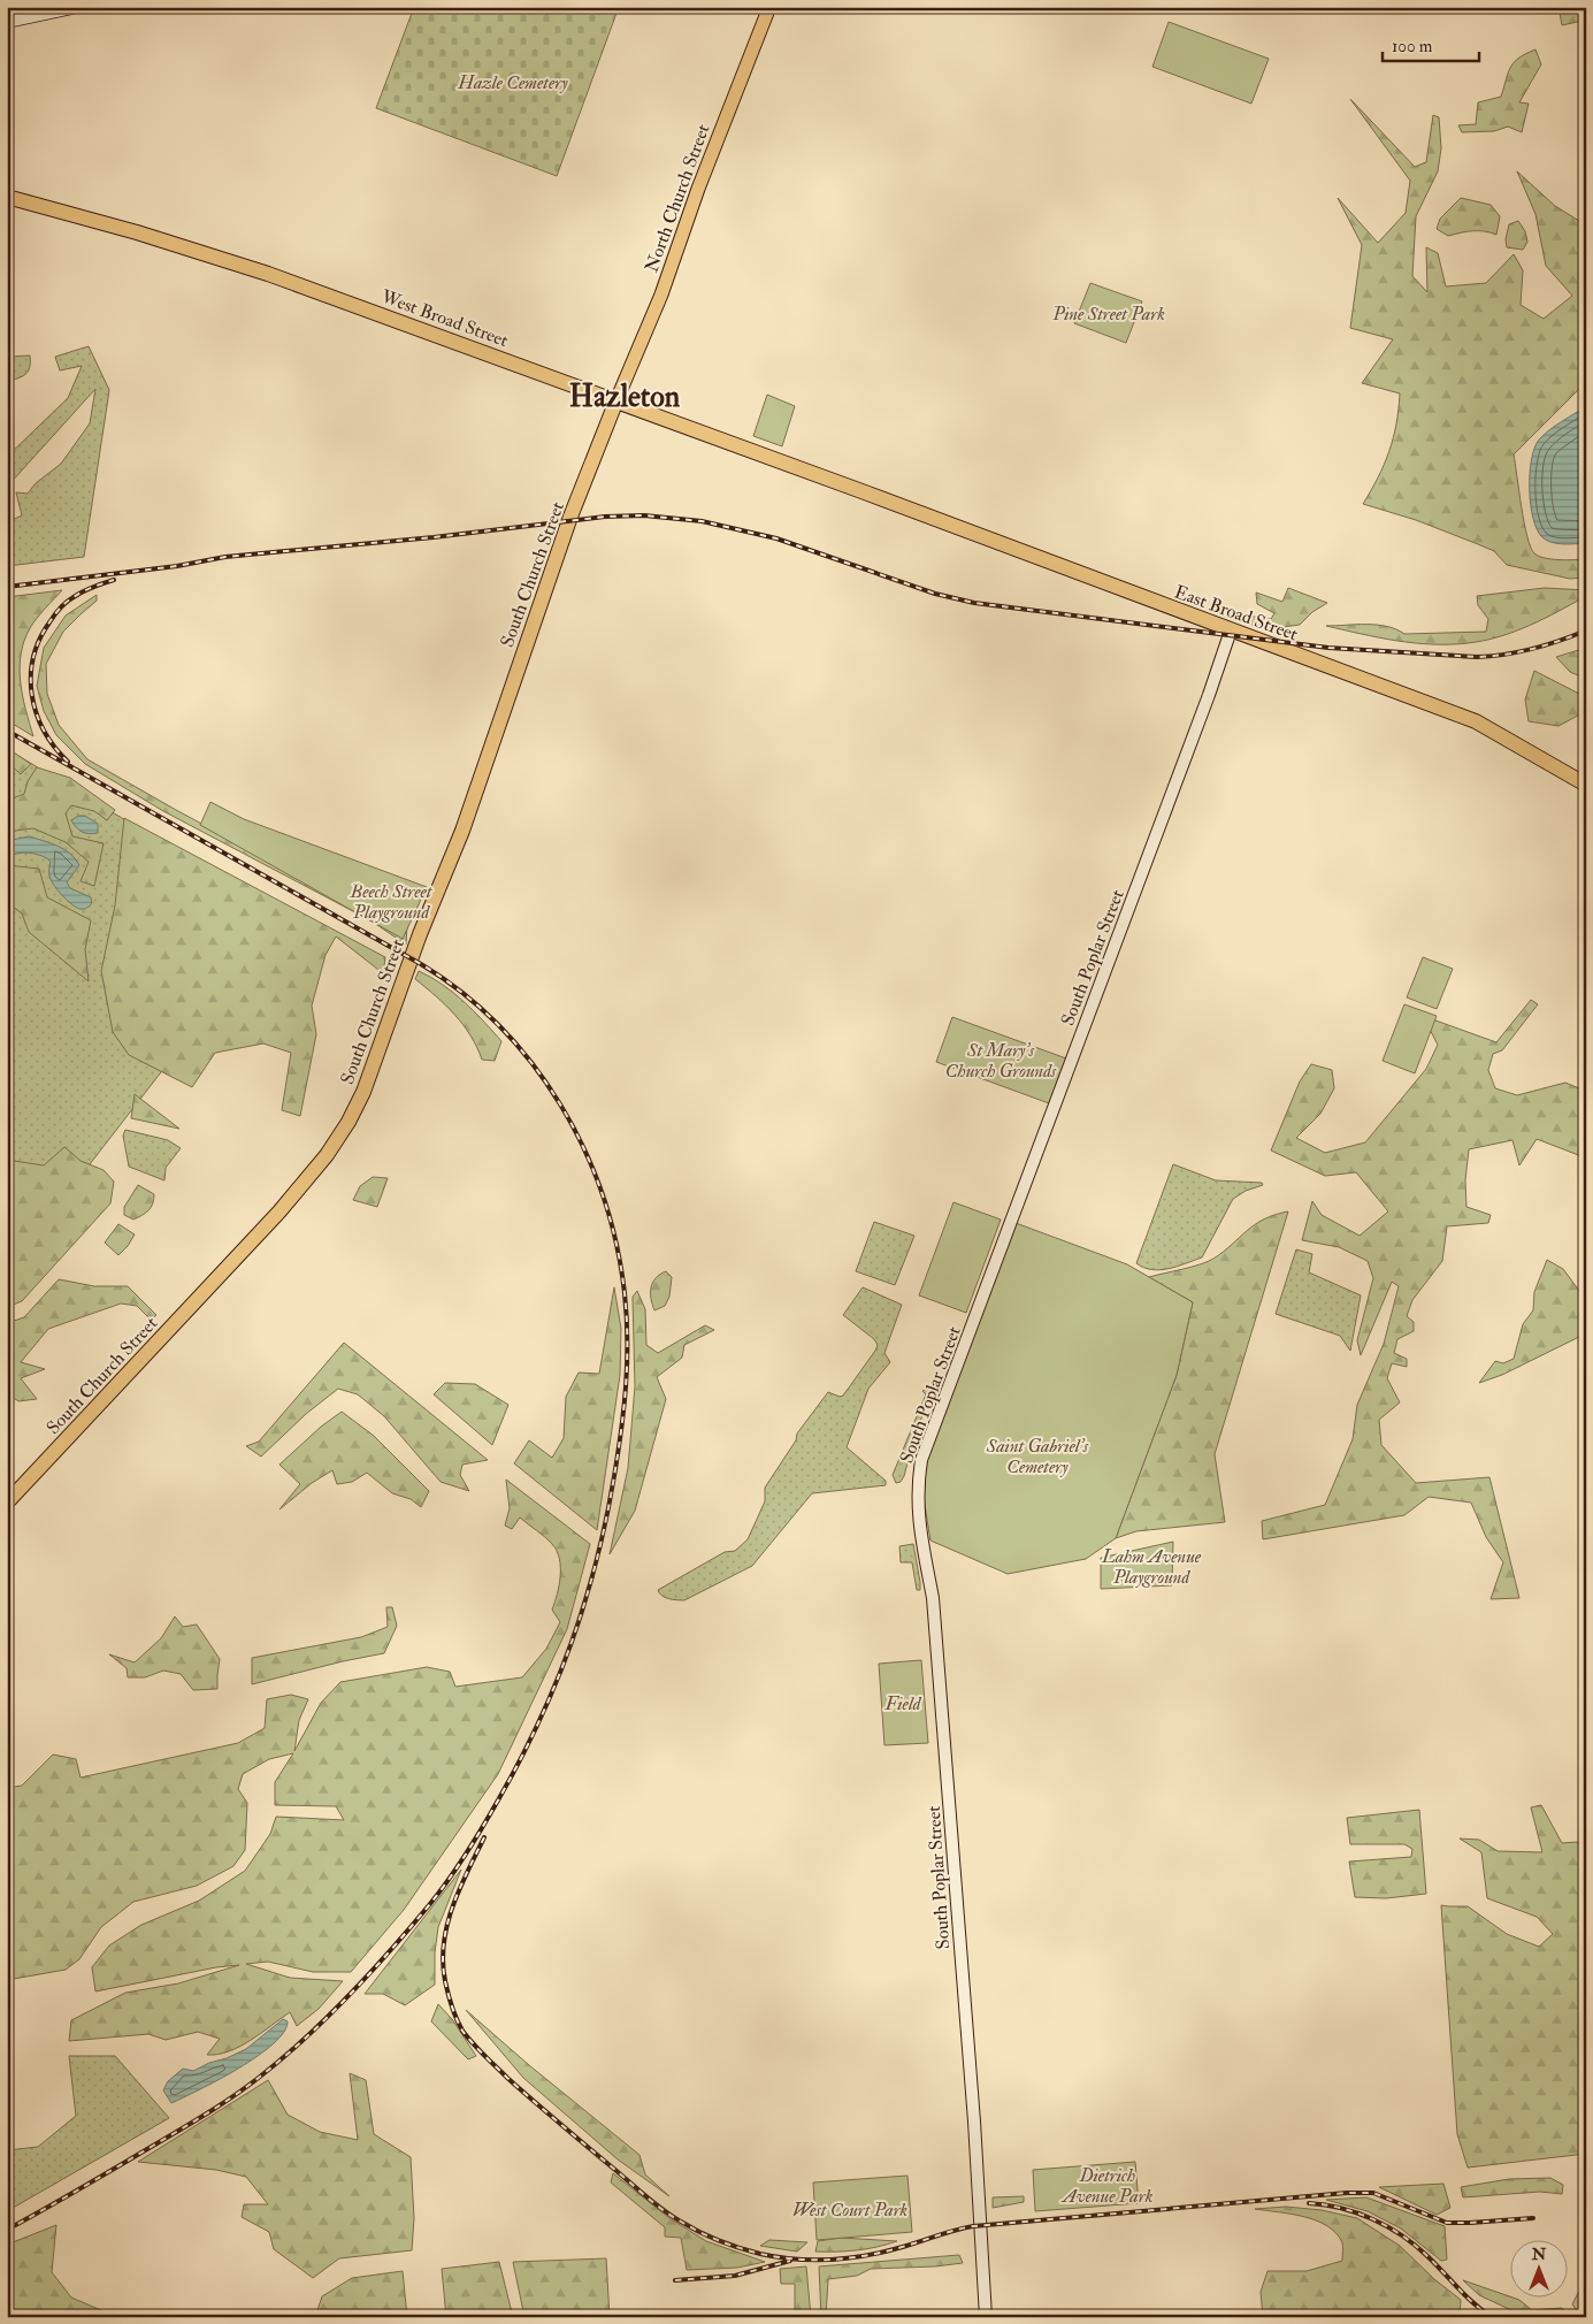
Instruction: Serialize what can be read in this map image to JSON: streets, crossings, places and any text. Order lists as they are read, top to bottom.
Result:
{
  "streets": {
    "highway": ["West Broad Street", "South Church Street", "East Broad Street"],
    "main road": ["North Church Street", "South Poplar Street"]
  },
  "crossings": [
    ["North Church Street", "West Broad Street"],
    ["North Church Street", "South Church Street"],
    ["West Broad Street", "South Church Street"],
    ["West Broad Street", "East Broad Street"],
    ["East Broad Street", "South Poplar Street"]
  ],
  "districts": ["Hazleton"],
  "parks": [
    "Hazle Cemetery",
    "Pine Street Park",
    "Beech Street Playground",
    "St Mary's Church Grounds",
    "Saint Gabriel's Cemetery",
    "Lahm Avenue Playground",
    "Field",
    "Dietrich Avenue Park",
    "West Court Park"
  ],
  "scale_bar": "100 m",
  "north": "top"
}
